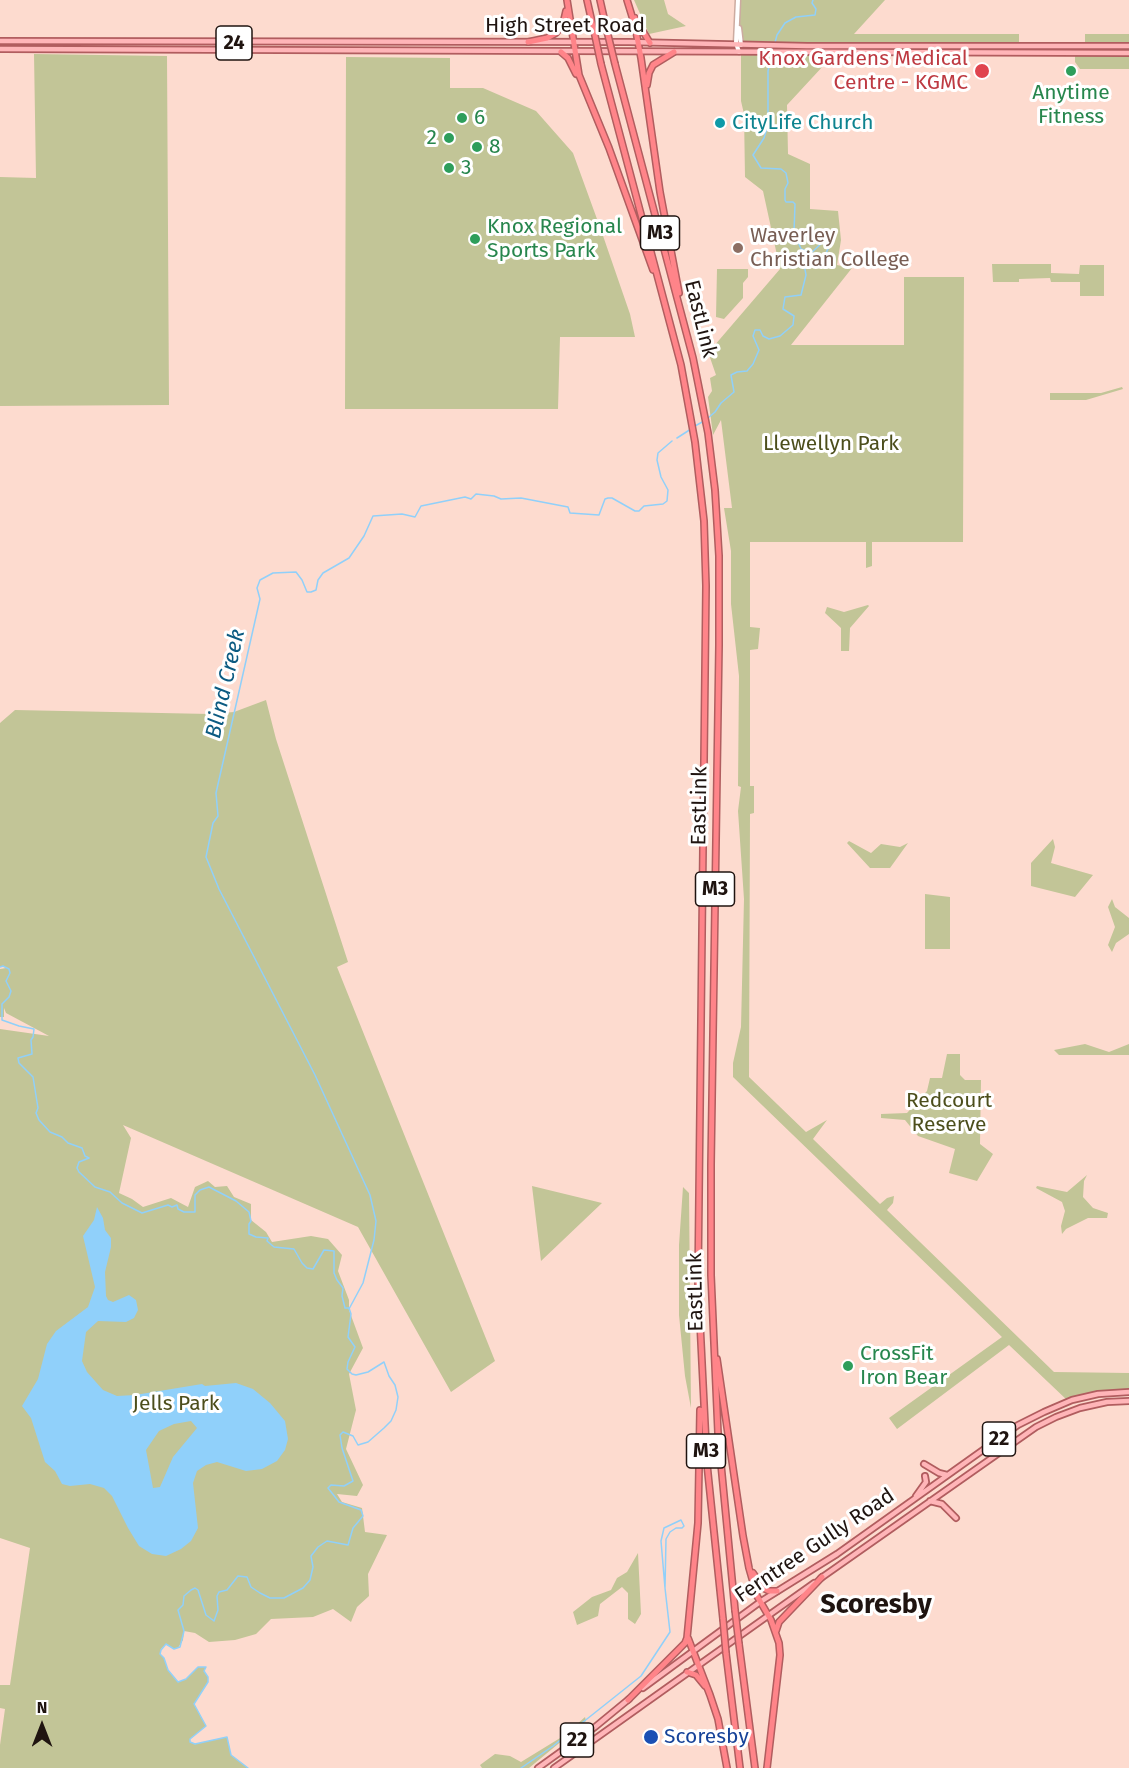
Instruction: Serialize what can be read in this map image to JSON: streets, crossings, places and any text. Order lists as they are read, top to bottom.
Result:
{
  "streets": {
    "highway": ["M3", "EastLink"],
    "main road": [
      "High Street Road",
      "24",
      "22",
      "Ferntree Gully Road"
    ]
  },
  "districts": ["Scoresby"],
  "water": ["Blind Creek"],
  "parks": ["Llewellyn Park", "Redcourt Reserve", "Jells Park"],
  "places": [
    "Knox Gardens Medical Centre - KGMC",
    "Anytime Fitness",
    "6",
    "CityLife Church",
    "2",
    "8",
    "3",
    "Knox Regional Sports Park",
    "Waverley Christian College",
    "CrossFit Iron Bear",
    "Scoresby"
  ],
  "north": "top"
}
